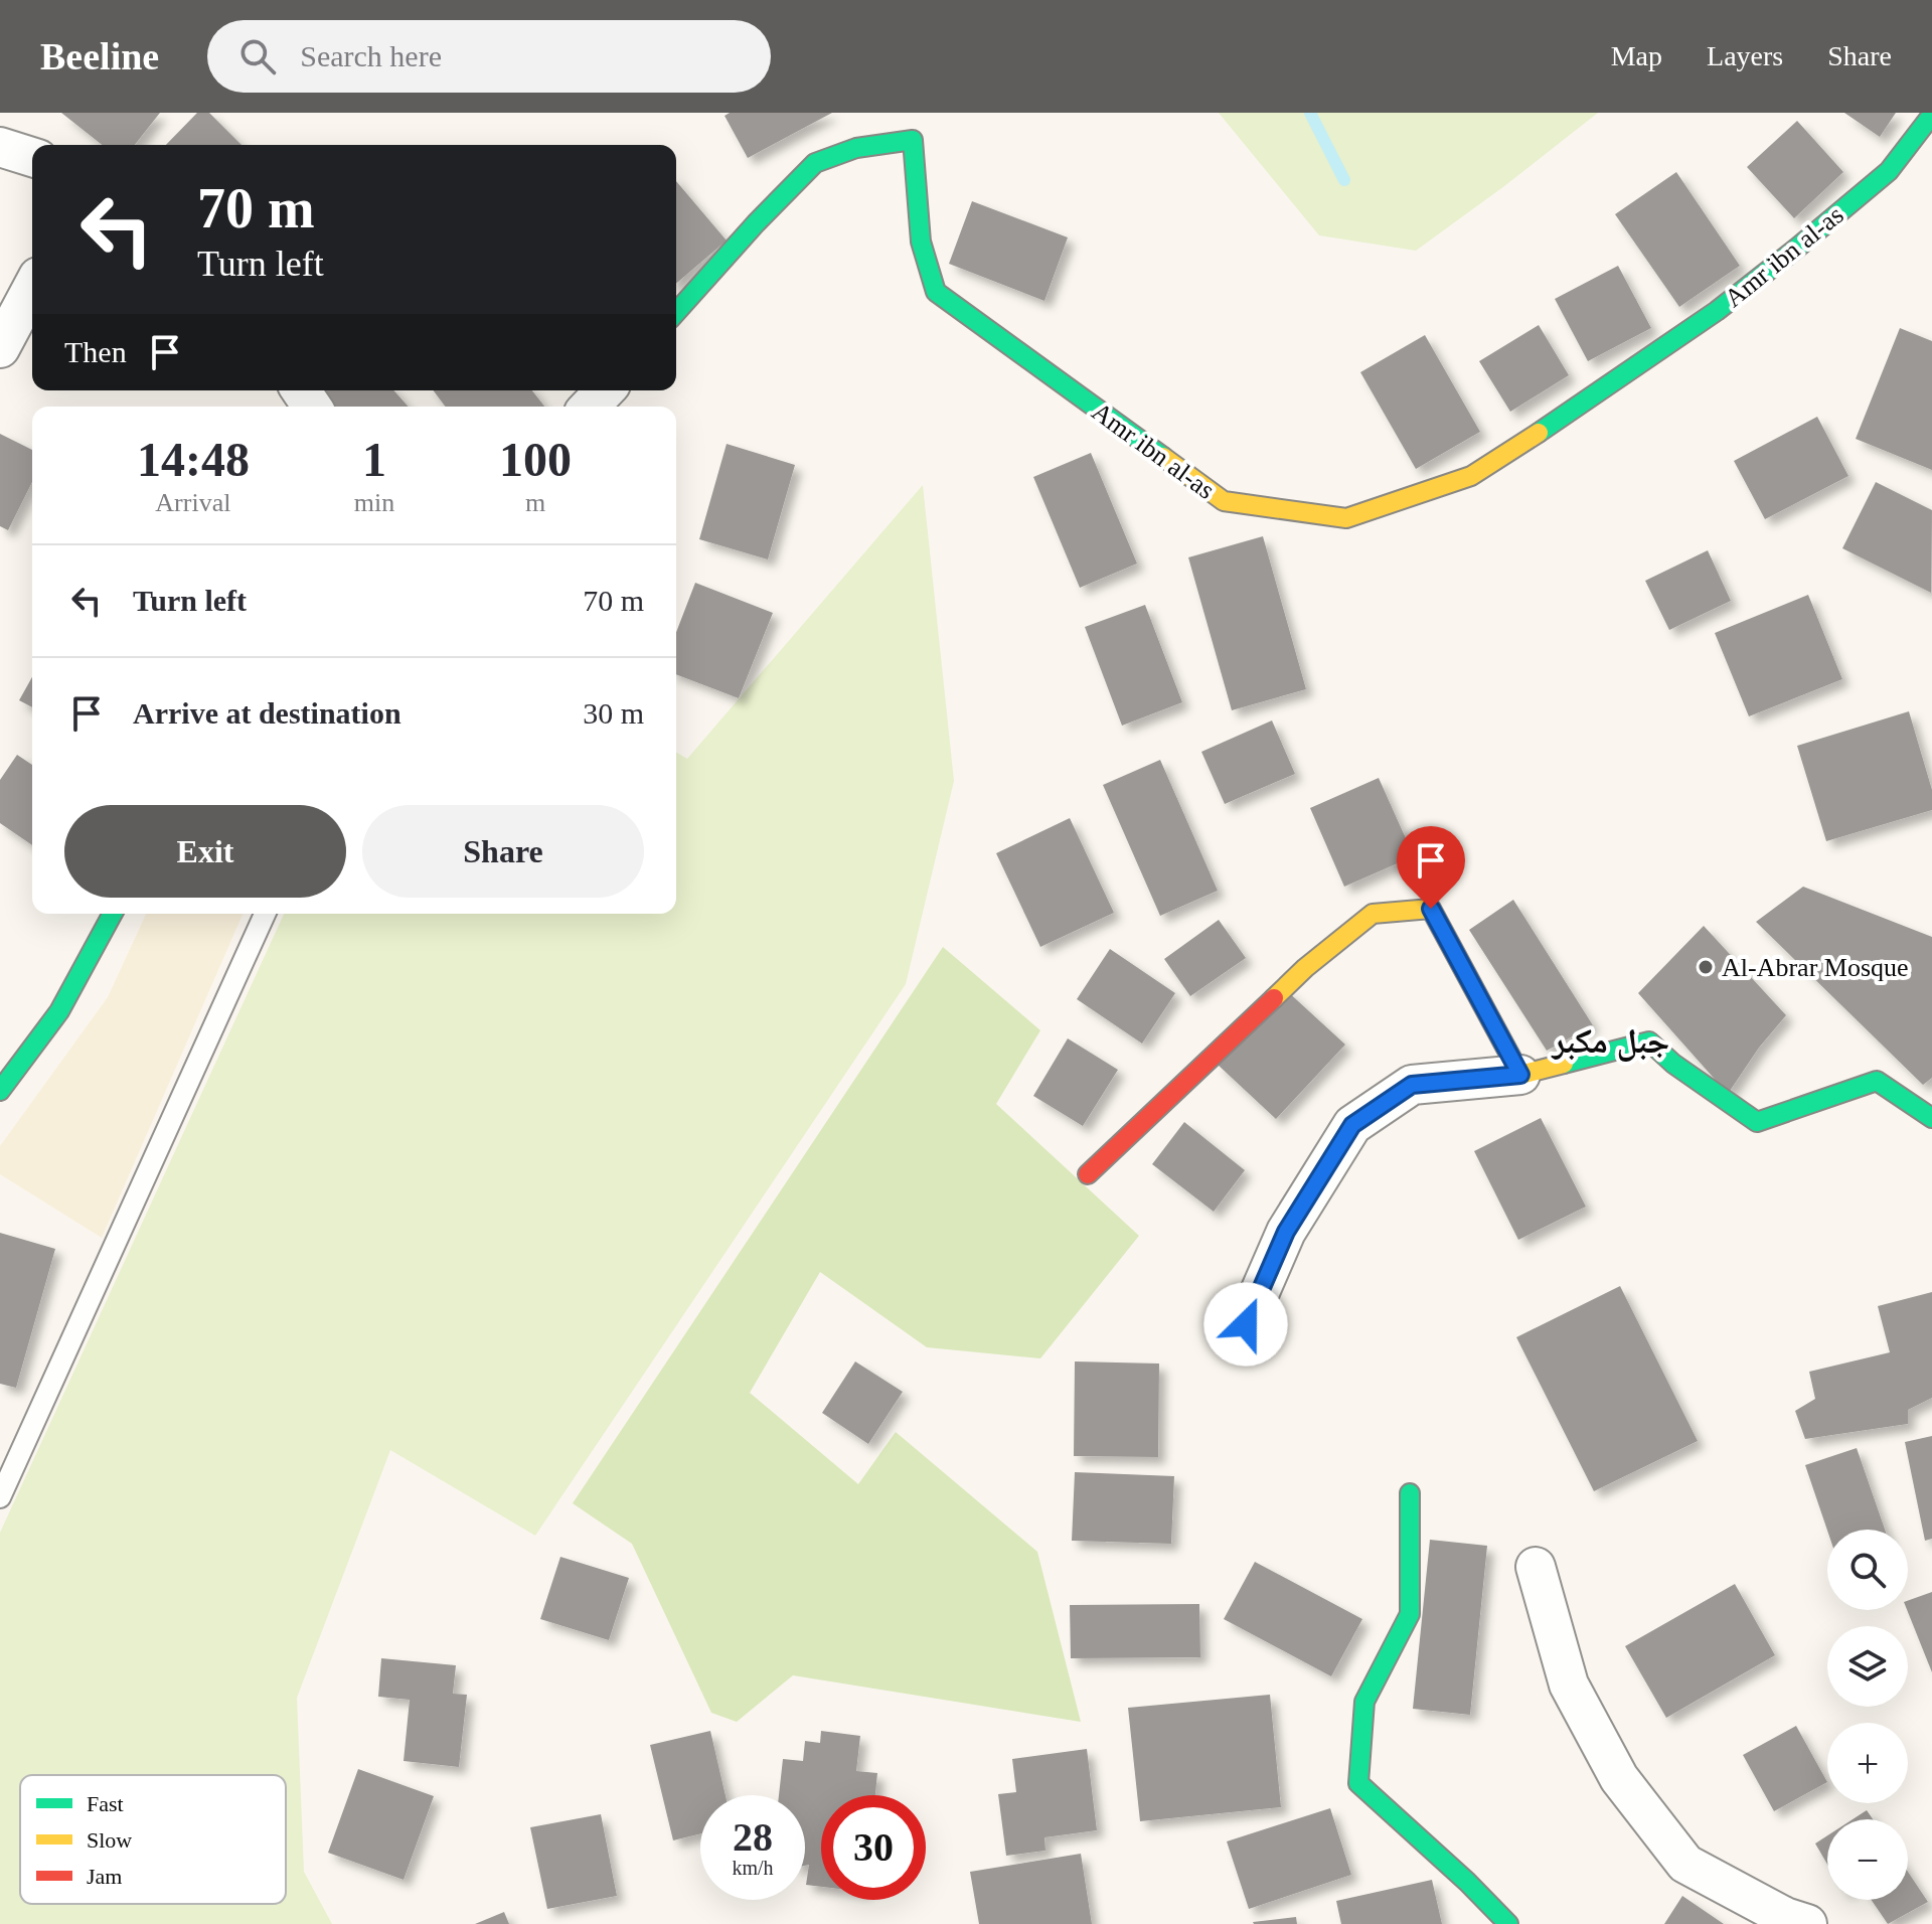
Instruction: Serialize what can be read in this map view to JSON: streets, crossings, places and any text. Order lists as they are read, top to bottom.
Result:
{
  "streets": {
    "street": ["Amr ibn al-as"]
  },
  "districts": ["جبل مكبر"],
  "places": ["Al-Abrar Mosque"],
  "legend": ["Fast", "Slow", "Jam"],
  "page": {
    "header": "Beeline",
    "search": "Search here",
    "nav": ["Map", "Layers", "Share"],
    "turn": ["70 m", "Turn left"],
    "then": "Then",
    "eta": [
      "14:48",
      "Arrival",
      "1",
      "min",
      "100",
      "m"
    ],
    "list": [
      {
        "name": "Turn left",
        "value": "70 m"
      },
      {
        "name": "Arrive at destination",
        "value": "30 m"
      }
    ],
    "buttons": ["Exit", "Share"],
    "map_buttons": ["+", "−"],
    "speed": "28 km/h",
    "limit": "30"
  }
}
